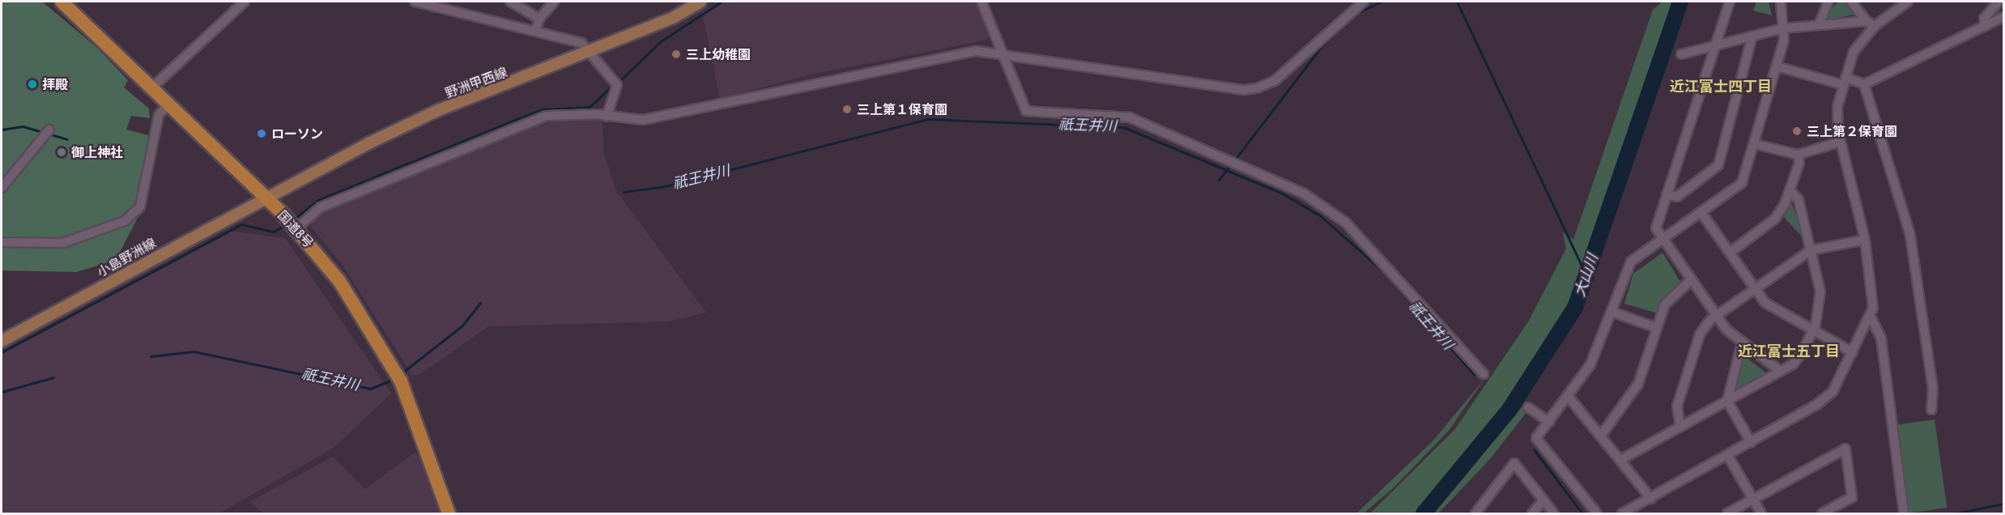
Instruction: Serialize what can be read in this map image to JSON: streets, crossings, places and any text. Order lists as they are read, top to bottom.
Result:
{
  "streets": {
    "highway": ["国道8号"],
    "main road": ["野洲甲西線", "小島野洲線"]
  },
  "crossings": [
    ["野洲甲西線", "国道8号"],
    ["野洲甲西線", "小島野洲線"],
    ["国道8号", "小島野洲線"]
  ],
  "districts": ["近江富士四丁目", "近江富士五丁目"],
  "water": ["祇王井川", "大山川"],
  "places": [
    "三上幼稚園",
    "拝殿",
    "三上第１保育園",
    "三上第２保育園",
    "ローソン",
    "御上神社"
  ]
}
